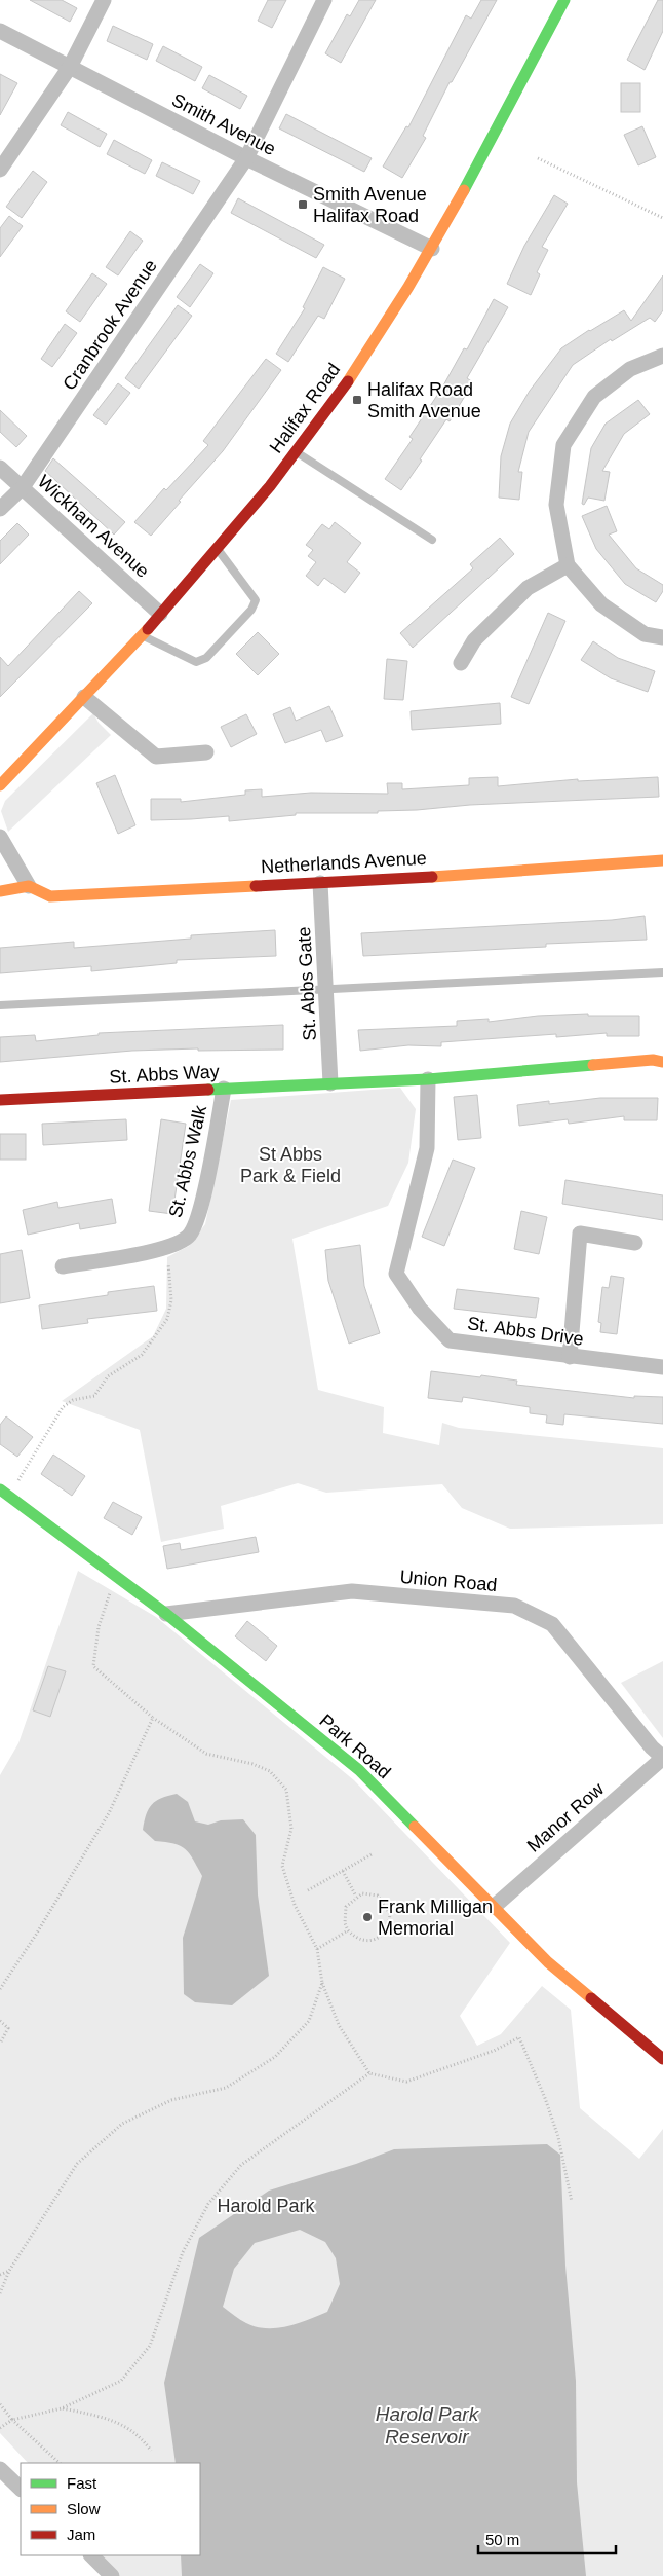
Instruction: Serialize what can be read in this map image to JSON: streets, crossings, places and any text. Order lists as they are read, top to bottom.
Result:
{
  "streets": {
    "main road": [
      "Halifax Road",
      "Netherlands Avenue",
      "St. Abbs Way",
      "Park Road"
    ],
    "street": [
      "Smith Avenue",
      "Cranbrook Avenue",
      "Wickham Avenue",
      "St. Abbs Gate",
      "St. Abbs Walk",
      "St. Abbs Drive",
      "Union Road",
      "Manor Row"
    ]
  },
  "crossings": [
    ["Smith Avenue", "Cranbrook Avenue"],
    ["Smith Avenue", "Halifax Road"],
    ["Cranbrook Avenue", "Wickham Avenue"],
    ["Halifax Road", "Wickham Avenue"],
    ["Netherlands Avenue", "St. Abbs Gate"],
    ["St. Abbs Gate", "St. Abbs Way"],
    ["St. Abbs Way", "St. Abbs Walk"],
    ["Union Road", "Park Road"],
    ["Union Road", "Manor Row"],
    ["Park Road", "Manor Row"]
  ],
  "water": ["Harold Park Reservoir"],
  "parks": ["St Abbs Park & Field", "Harold Park"],
  "places": {
    "transit": ["Smith Avenue Halifax Road", "Halifax Road Smith Avenue"],
    "other": ["Frank Milligan Memorial"]
  },
  "legend": ["Fast", "Slow", "Jam"],
  "scale_bar": "50 m"
}
